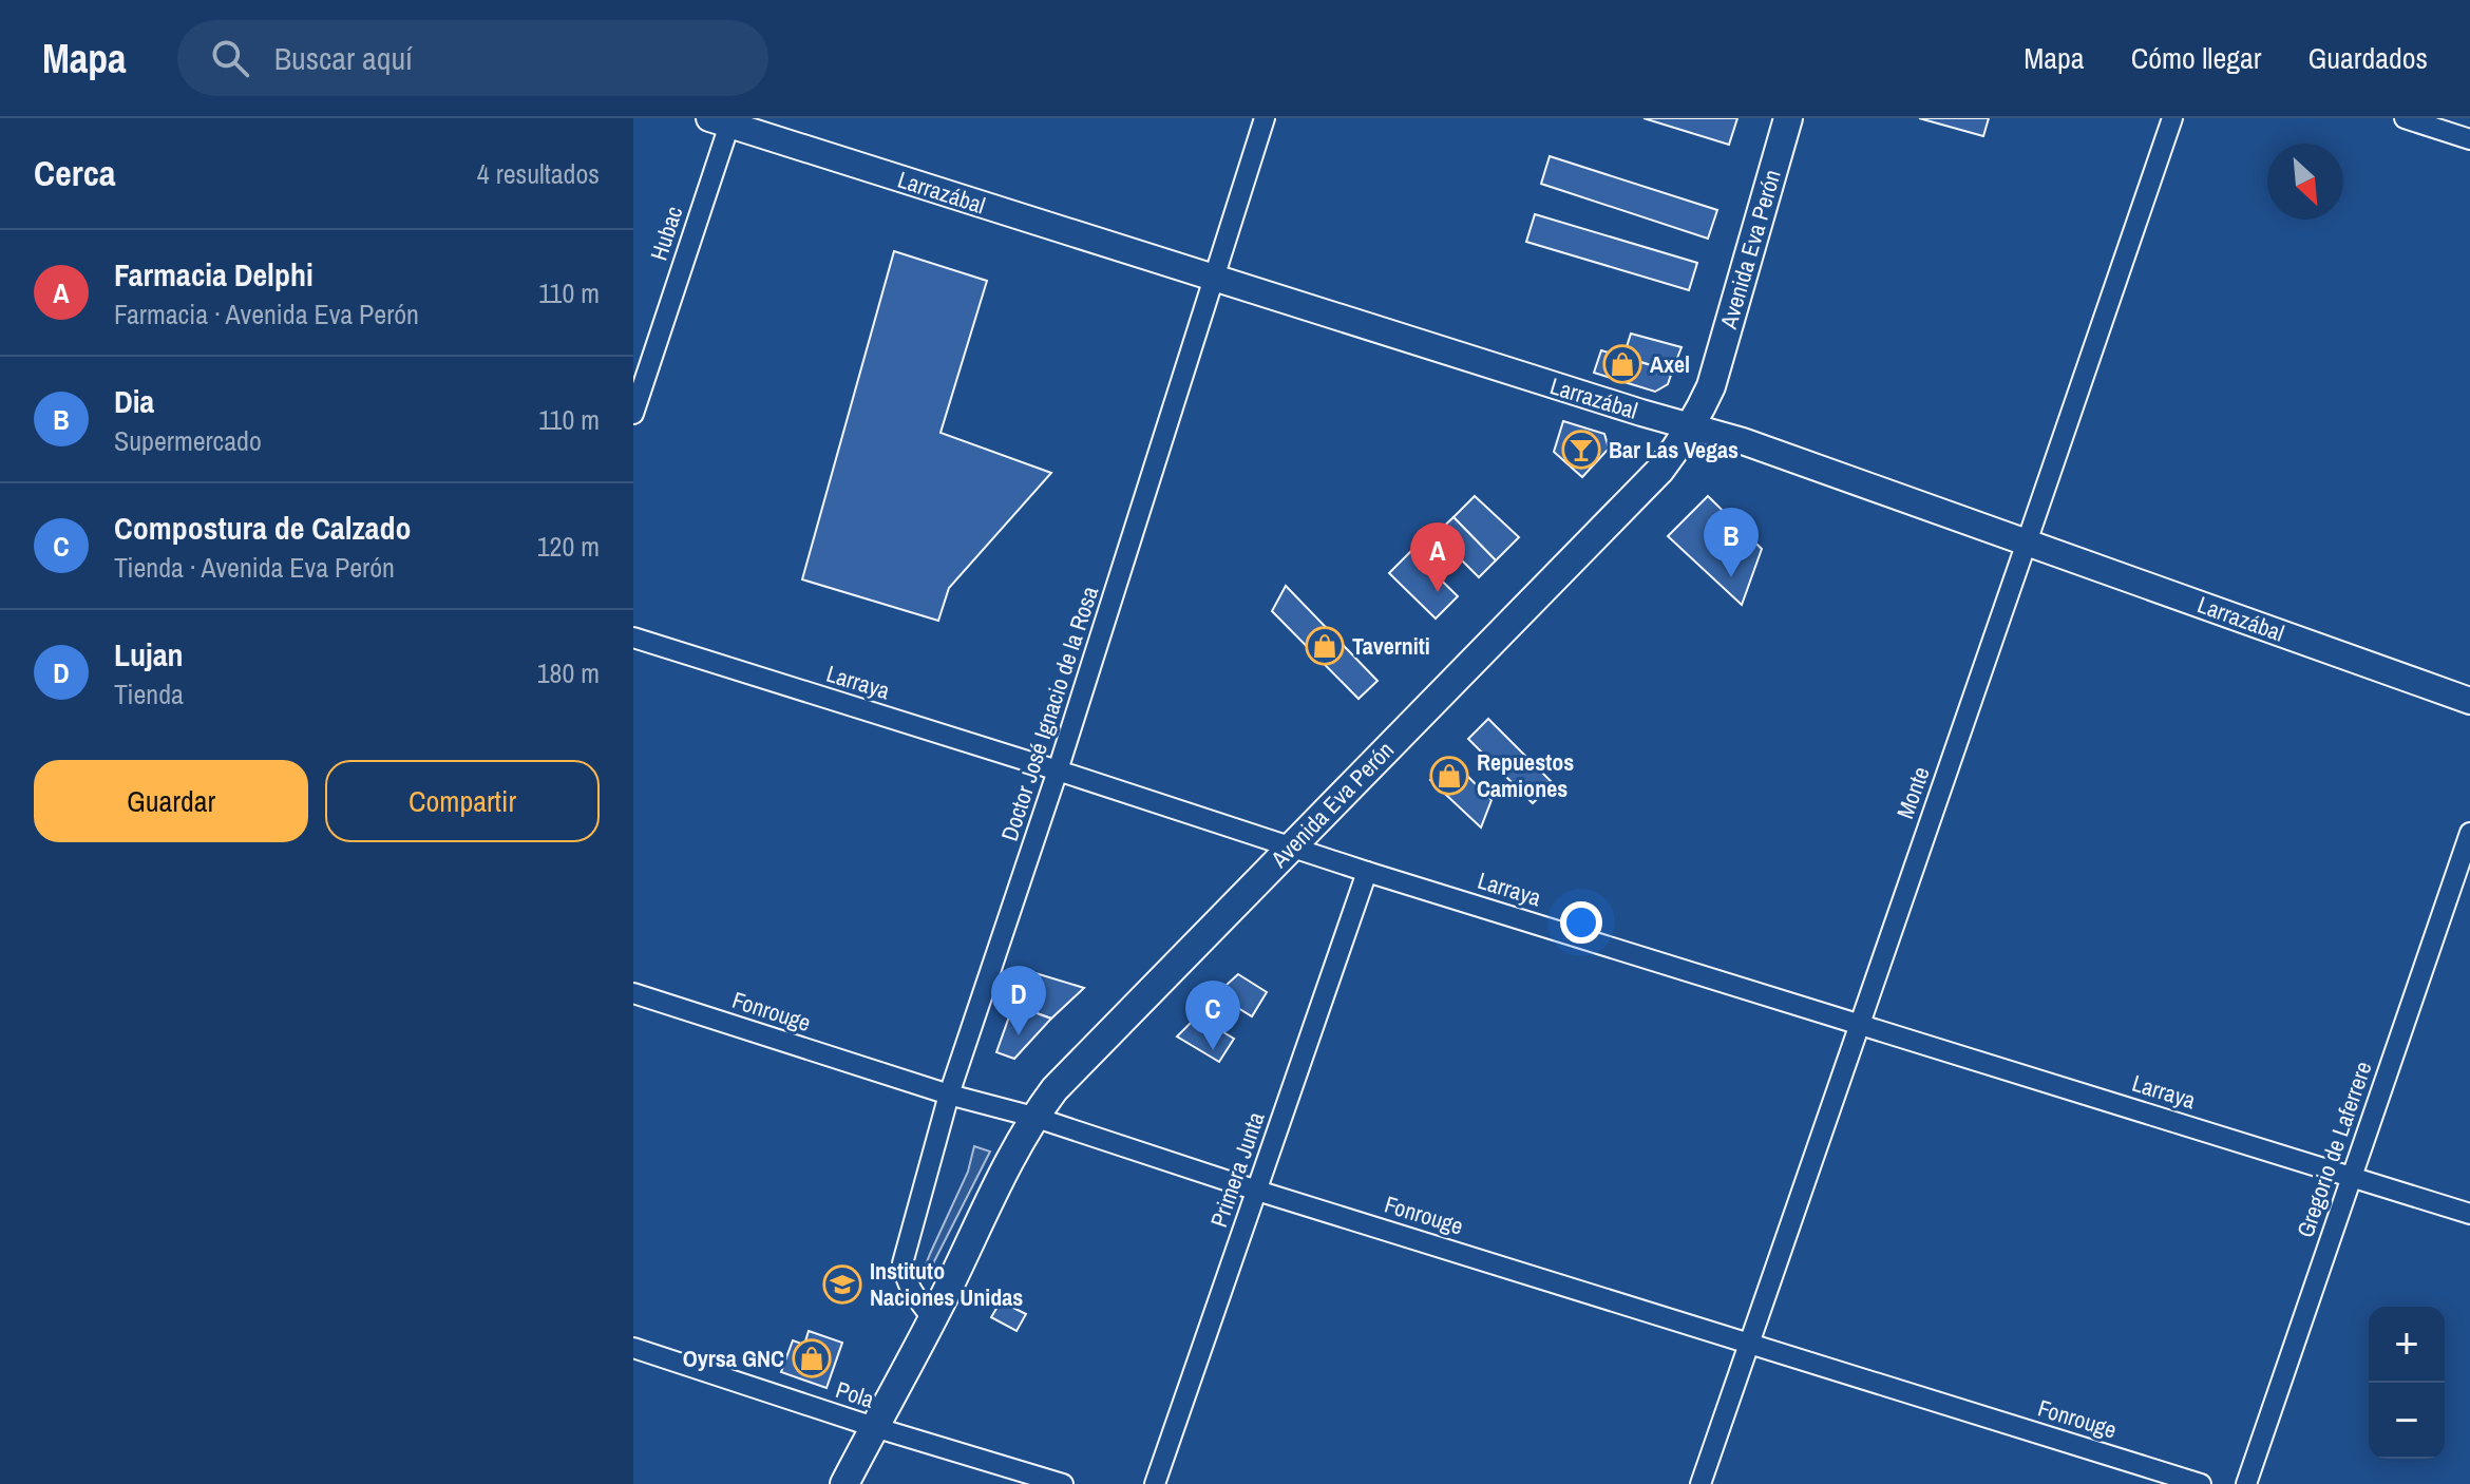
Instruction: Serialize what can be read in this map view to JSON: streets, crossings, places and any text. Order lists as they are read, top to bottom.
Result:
{
  "streets": {
    "main road": ["Avenida Eva Perón"],
    "street": [
      "Larrazábal",
      "Hubac",
      "Larraya",
      "Doctor José Ignacio de la Rosa",
      "Monte",
      "Fonrouge",
      "Gregorio de Laferrere",
      "Primera Junta",
      "Pola"
    ]
  },
  "crossings": [
    ["Larrazábal", "Hubac"],
    ["Larrazábal", "Avenida Eva Perón"],
    ["Larrazábal", "Doctor José Ignacio de la Rosa"],
    ["Larrazábal", "Monte"],
    ["Avenida Eva Perón", "Larraya"],
    ["Avenida Eva Perón", "Doctor José Ignacio de la Rosa"],
    ["Avenida Eva Perón", "Fonrouge"],
    ["Avenida Eva Perón", "Pola"],
    ["Larraya", "Doctor José Ignacio de la Rosa"],
    ["Larraya", "Monte"],
    ["Larraya", "Gregorio de Laferrere"],
    ["Larraya", "Primera Junta"],
    ["Doctor José Ignacio de la Rosa", "Fonrouge"],
    ["Monte", "Fonrouge"],
    ["Fonrouge", "Primera Junta"]
  ],
  "places": {
    "shop": [
      "Axel",
      "Taverniti",
      "Repuestos Camiones",
      "Oyrsa GNC"
    ],
    "bar": ["Bar Las Vegas"],
    "school or university": ["Instituto Naciones Unidas"]
  },
  "north": "bottom right",
  "page": {
    "header": "Mapa",
    "search": "Buscar aquí",
    "nav": ["Mapa", "Cómo llegar", "Guardados"],
    "heading": ["Cerca", "4 resultados"],
    "list": [
      {
        "mark": "A",
        "name": "Farmacia Delphi",
        "note": "Farmacia · Avenida Eva Perón",
        "value": "110 m"
      },
      {
        "mark": "B",
        "name": "Dia",
        "note": "Supermercado",
        "value": "110 m"
      },
      {
        "mark": "C",
        "name": "Compostura de Calzado",
        "note": "Tienda · Avenida Eva Perón",
        "value": "120 m"
      },
      {
        "mark": "D",
        "name": "Lujan",
        "note": "Tienda",
        "value": "180 m"
      }
    ],
    "pins": [
      "B",
      "A",
      "D",
      "C"
    ],
    "buttons": ["Guardar", "Compartir"],
    "map_buttons": ["+", "−"]
  }
}
